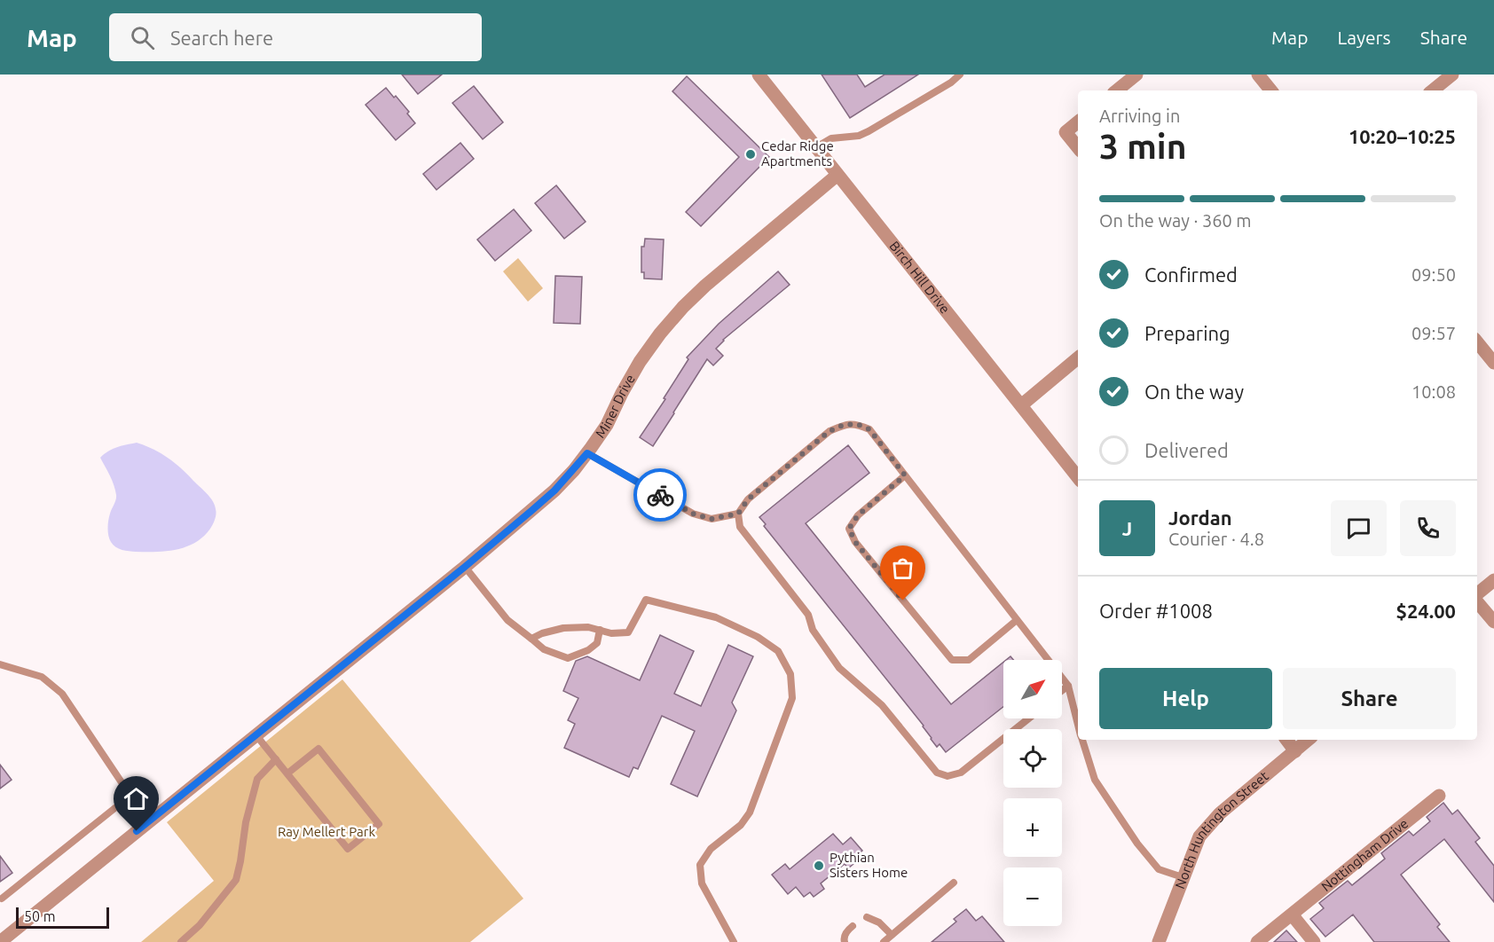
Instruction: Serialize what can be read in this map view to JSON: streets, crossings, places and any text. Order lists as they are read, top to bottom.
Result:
{
  "streets": {
    "street": [
      "Birch Hill Drive",
      "Miner Drive",
      "North Huntington Street",
      "Nottingham Drive"
    ]
  },
  "crossings": [
    ["Birch Hill Drive", "Miner Drive"]
  ],
  "parks": ["Ray Mellert Park"],
  "places": ["Cedar Ridge Apartments", "Pythian Sisters Home"],
  "scale_bar": "50 m",
  "north": "top right",
  "page": {
    "header": "Map",
    "search": "Search here",
    "nav": ["Map", "Layers", "Share"],
    "heading": ["3 min", "Arriving in", "10:20–10:25"],
    "panel": [
      "Jordan",
      "Courier · 4.8",
      "Order #1008",
      "$24.00"
    ],
    "bar": "On the way · 360 m",
    "list": [
      ["Confirmed", "09:50"],
      ["Preparing", "09:57"],
      ["On the way", "10:08"],
      "Delivered"
    ],
    "round": "J",
    "buttons": ["Help", "Share"],
    "map_buttons": ["+", "−"],
    "scale": "50 m"
  }
}
